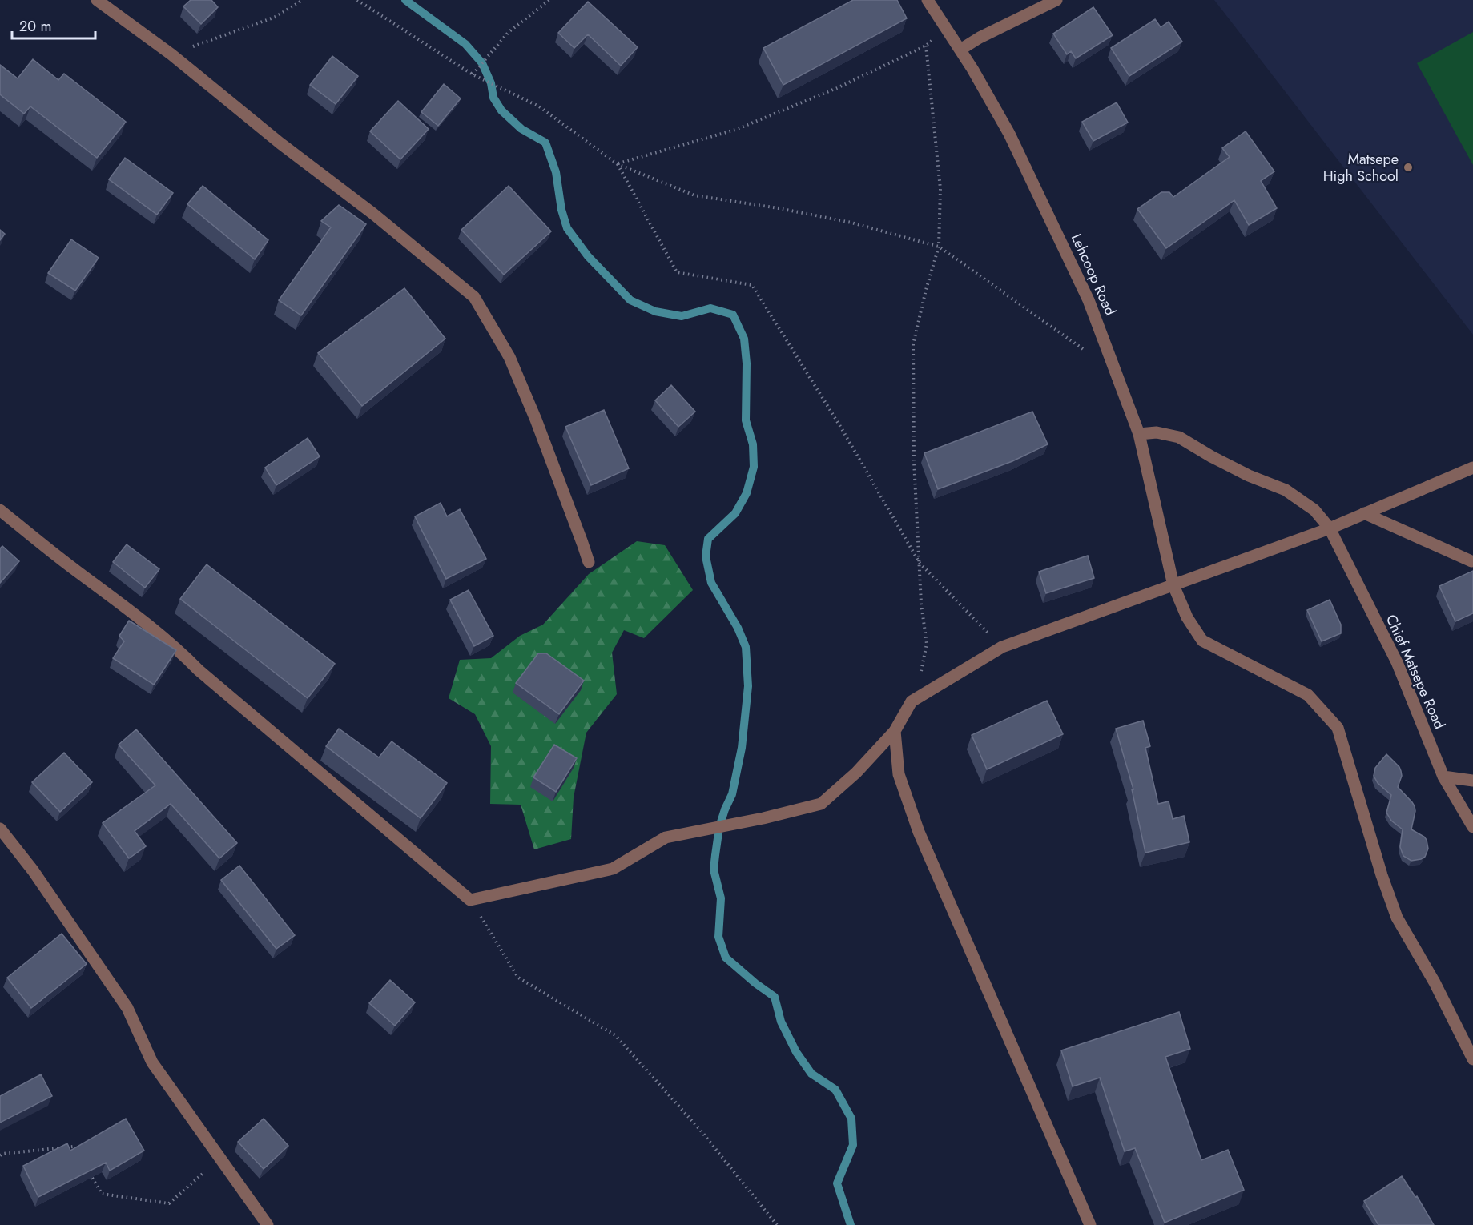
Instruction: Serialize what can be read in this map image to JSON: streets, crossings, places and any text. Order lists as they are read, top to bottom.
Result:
{
  "streets": {
    "street": ["Lehcoop Road", "Chief Matsepe Road"]
  },
  "crossings": [
    ["Lehcoop Road", "Chief Matsepe Road"]
  ],
  "places": ["Matsepe High School"],
  "scale_bar": "20 m"
}
